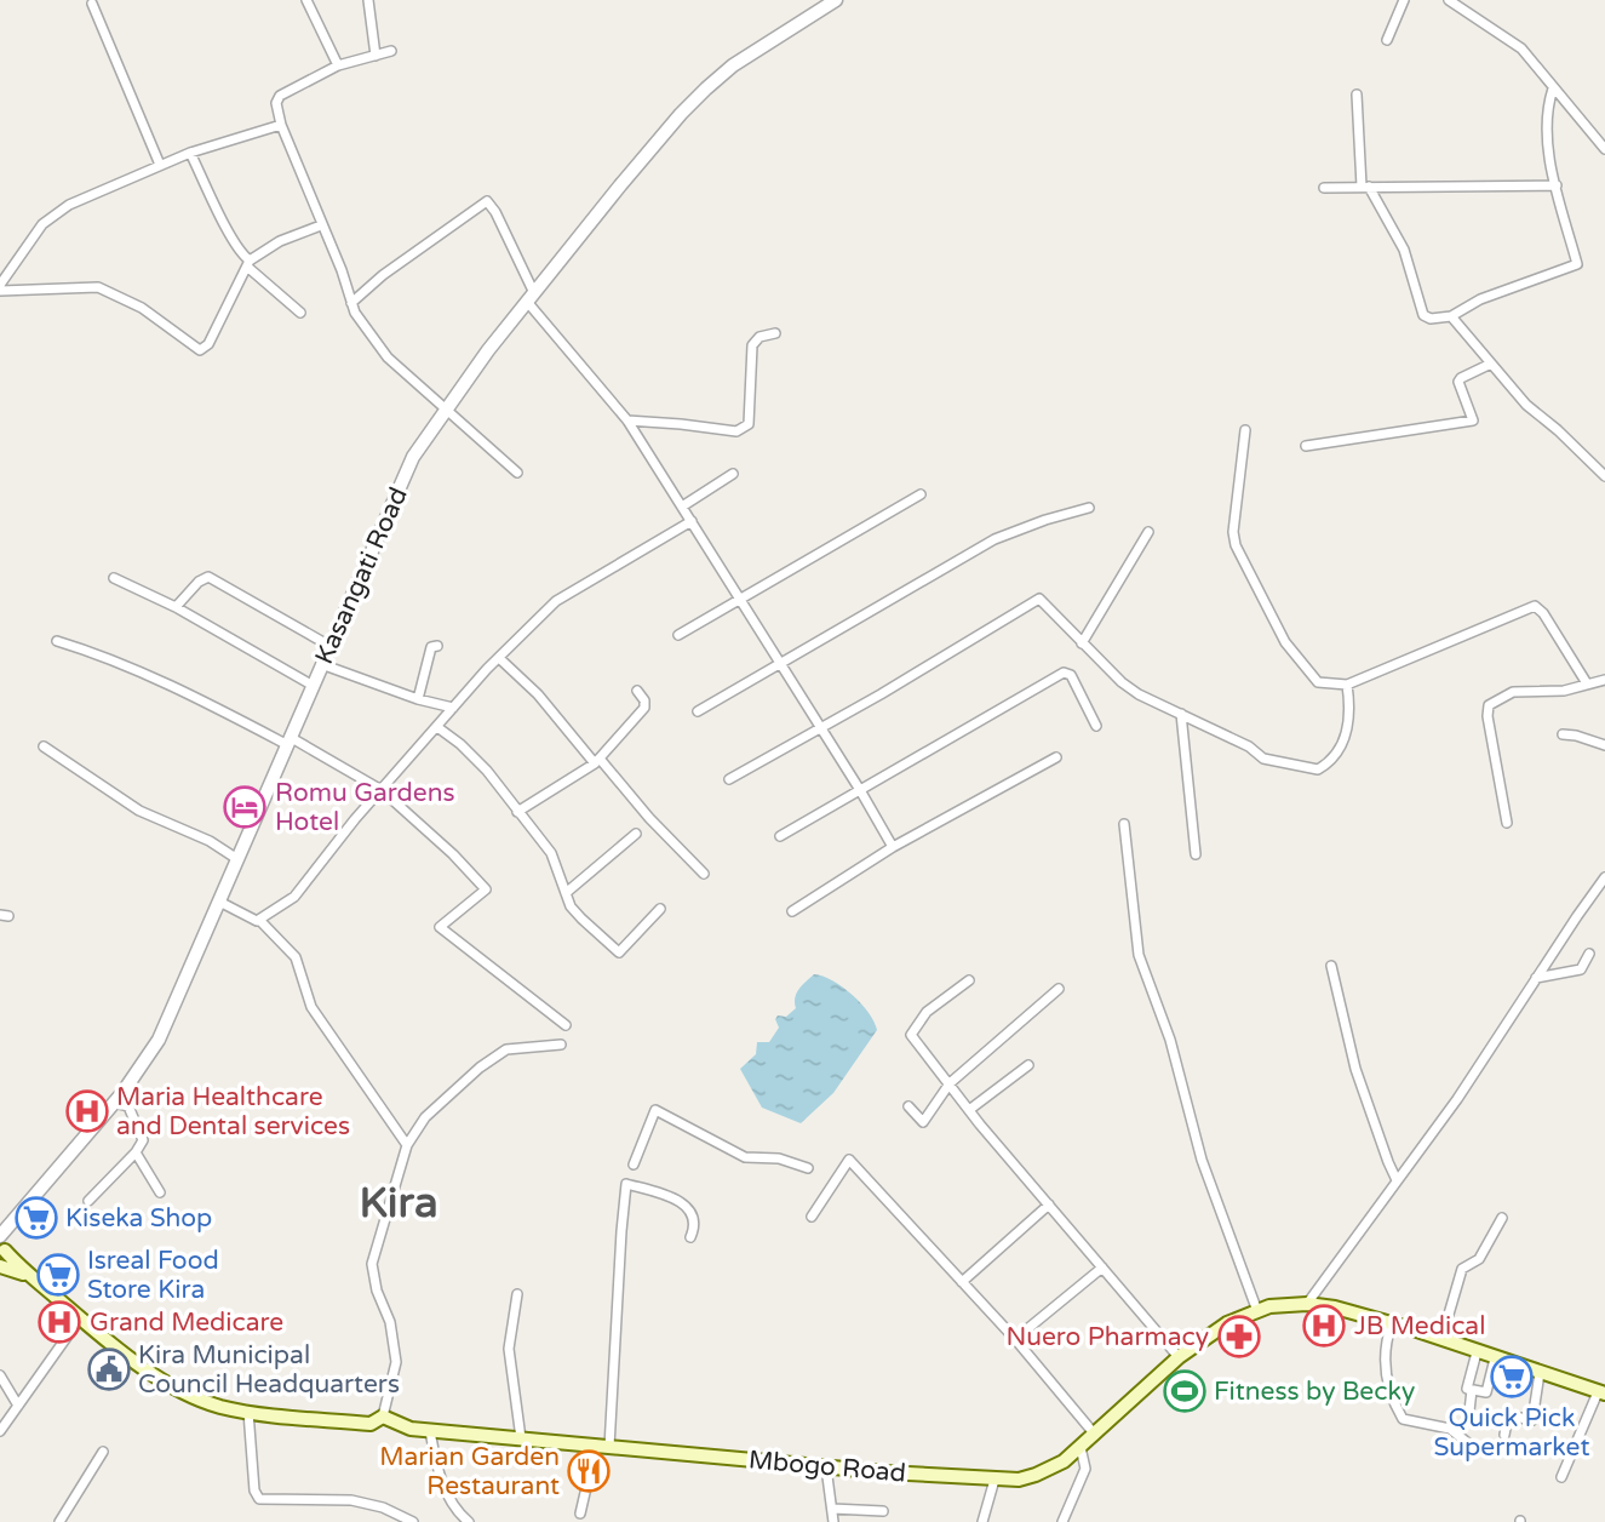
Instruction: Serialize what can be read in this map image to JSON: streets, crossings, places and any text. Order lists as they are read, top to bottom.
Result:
{
  "streets": {
    "main road": ["Mbogo Road"],
    "street": ["Kasangati Road"]
  },
  "crossings": [
    ["Kasangati Road", "Mbogo Road"]
  ],
  "districts": ["Kira"],
  "places": {
    "hotel": ["Romu Gardens Hotel"],
    "hospital": ["Maria Healthcare and Dental services", "Grand Medicare", "JB Medical"],
    "supermarket": ["Kiseka Shop", "Isreal Food Store Kira", "Quick Pick Supermarket"],
    "pharmacy": ["Nuero Pharmacy"],
    "public building": ["Kira Municipal Council Headquarters"],
    "sports": ["Fitness by Becky"],
    "restaurant": ["Marian Garden Restaurant"]
  }
}
